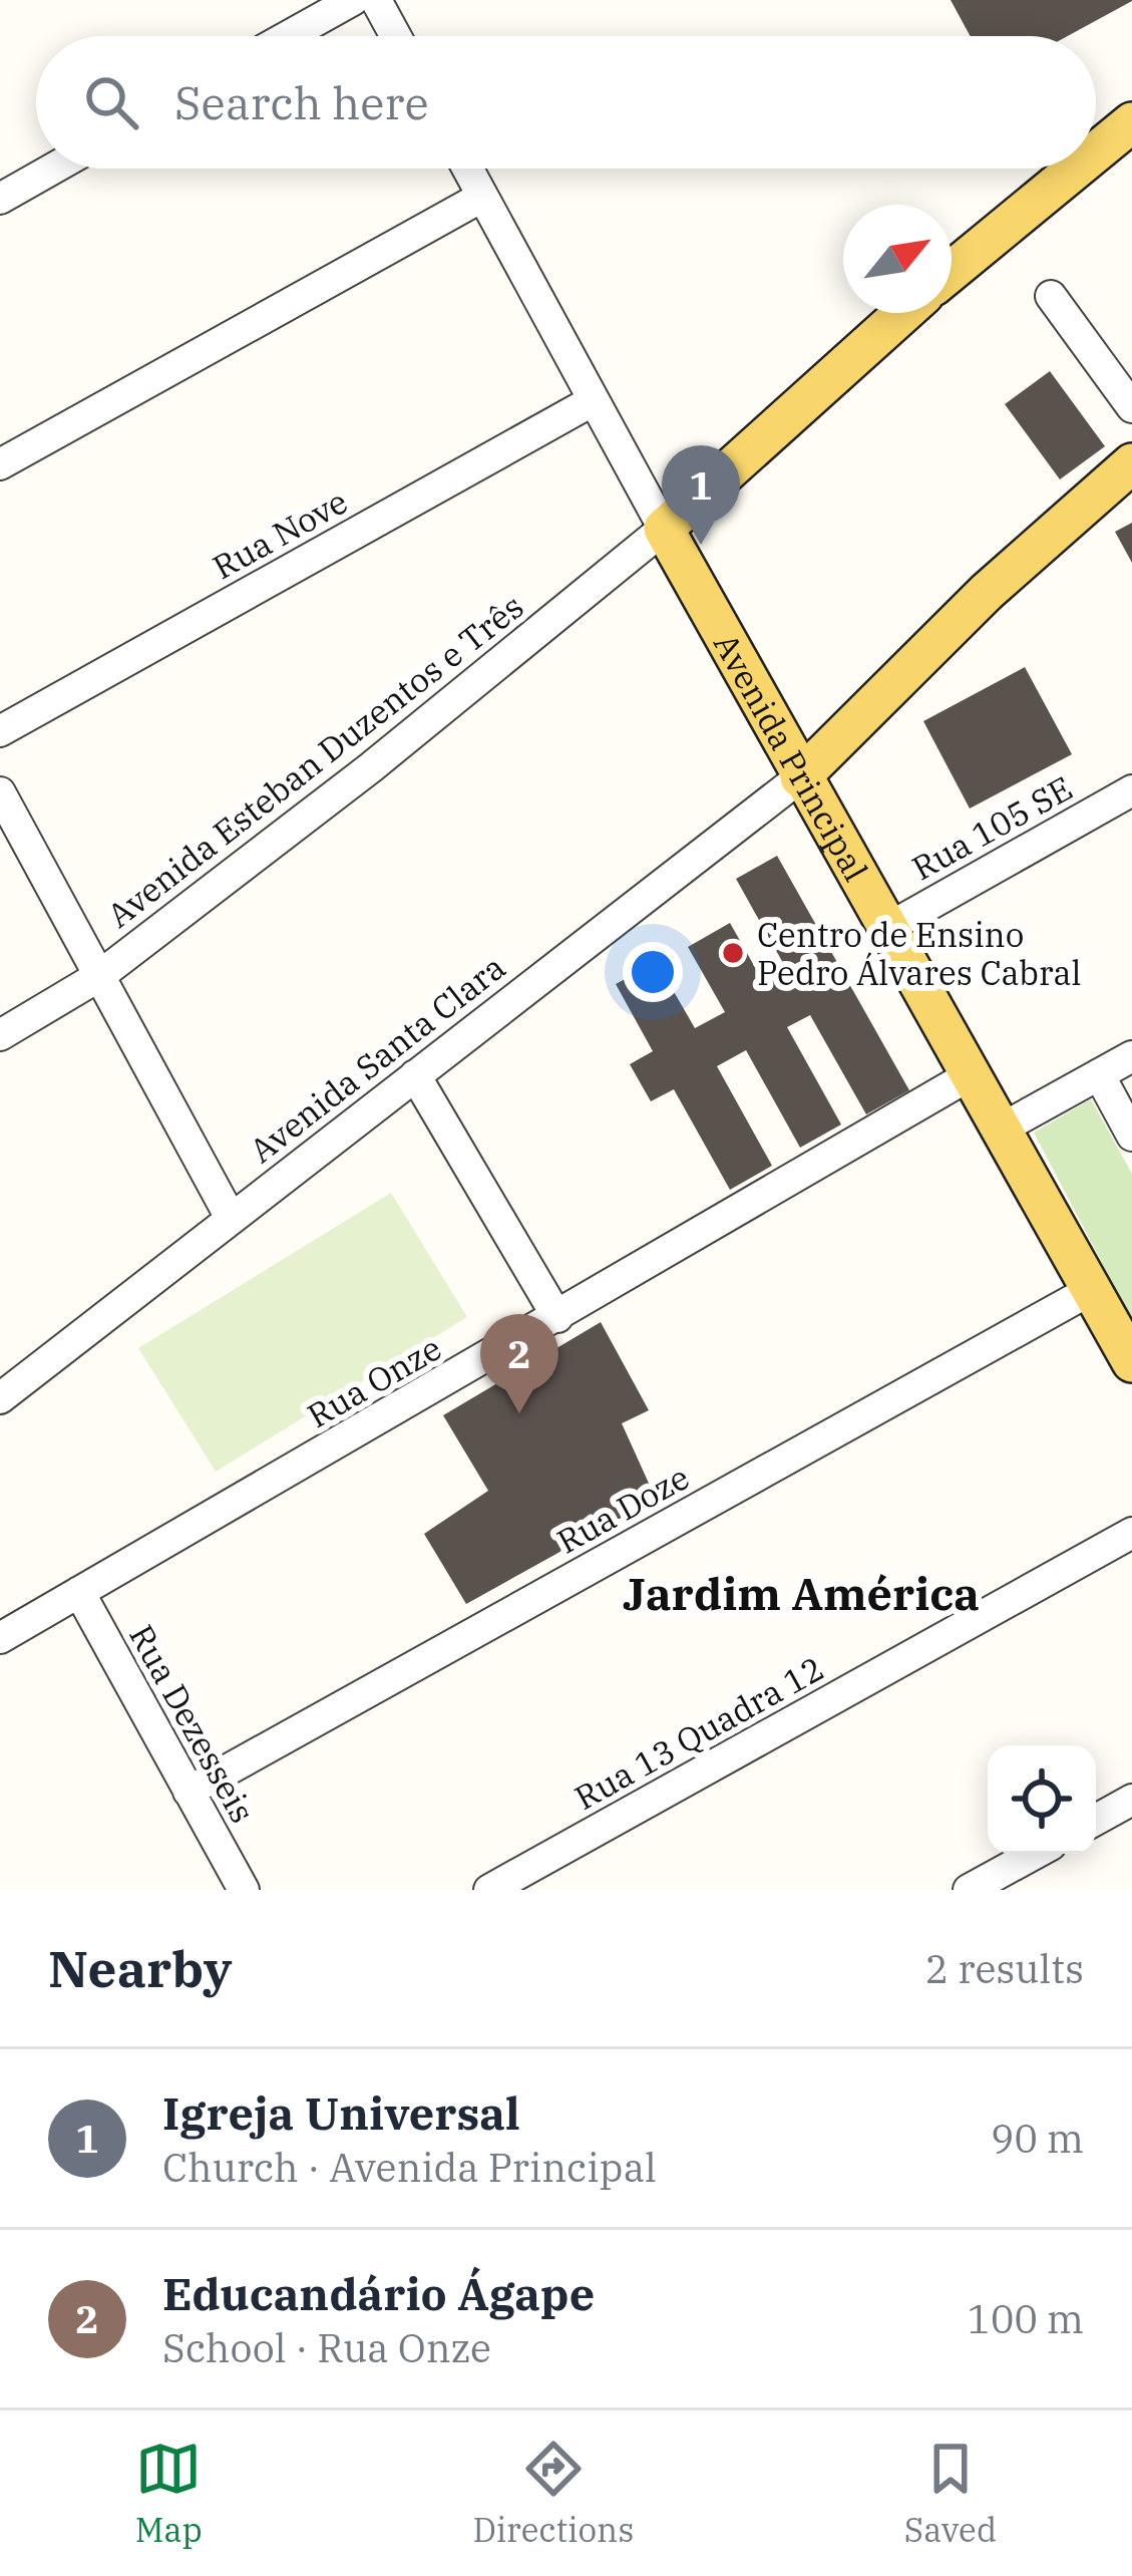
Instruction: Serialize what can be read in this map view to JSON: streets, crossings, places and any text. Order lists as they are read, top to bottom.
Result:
{
  "streets": {
    "main road": ["Avenida Principal"],
    "street": [
      "Rua Nove",
      "Avenida Esteban Duzentos e Três",
      "Rua 105 SE",
      "Avenida Santa Clara",
      "Rua Onze",
      "Rua Doze",
      "Rua Dezesseis",
      "Rua 13 Quadra 12"
    ]
  },
  "crossings": [
    ["Rua Nove", "Avenida Principal"],
    ["Avenida Principal", "Avenida Esteban Duzentos e Três"],
    ["Avenida Principal", "Rua 105 SE"],
    ["Avenida Principal", "Avenida Santa Clara"],
    ["Avenida Principal", "Rua Onze"],
    ["Avenida Principal", "Rua Doze"],
    ["Rua Onze", "Rua Dezesseis"],
    ["Rua Doze", "Rua Dezesseis"]
  ],
  "districts": ["Jardim América"],
  "places": ["Centro de Ensino Pedro Álvares Cabral"],
  "north": "top right",
  "page": {
    "search": "Search here",
    "pins": ["1", "2"],
    "heading": ["Nearby", "2 results"],
    "list": [
      {
        "mark": "1",
        "name": "Igreja Universal",
        "note": "Church · Avenida Principal",
        "value": "90 m"
      },
      {
        "mark": "2",
        "name": "Educandário Ágape",
        "note": "School · Rua Onze",
        "value": "100 m"
      }
    ],
    "nav": ["Map", "Directions", "Saved"]
  }
}
